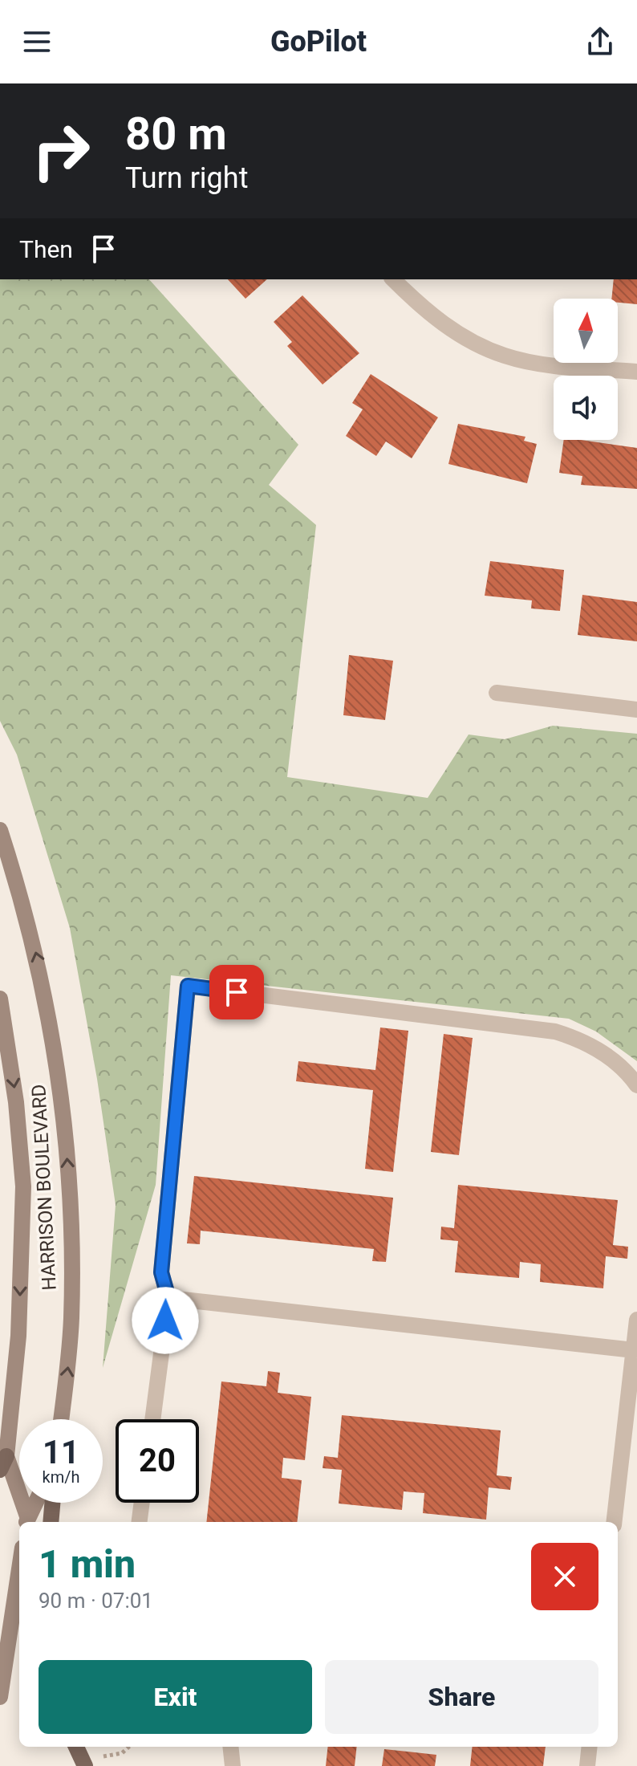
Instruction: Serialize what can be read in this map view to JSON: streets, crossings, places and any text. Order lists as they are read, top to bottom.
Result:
{
  "streets": {
    "main road": ["HARRISON BOULEVARD"]
  },
  "north": "top",
  "page": {
    "header": "GoPilot",
    "turn": ["80 m", "Turn right"],
    "then": "Then",
    "speed": "11 km/h",
    "limit": "20",
    "heading": ["1 min", "90 m · 07:01"],
    "buttons": ["Exit", "Share"]
  }
}
